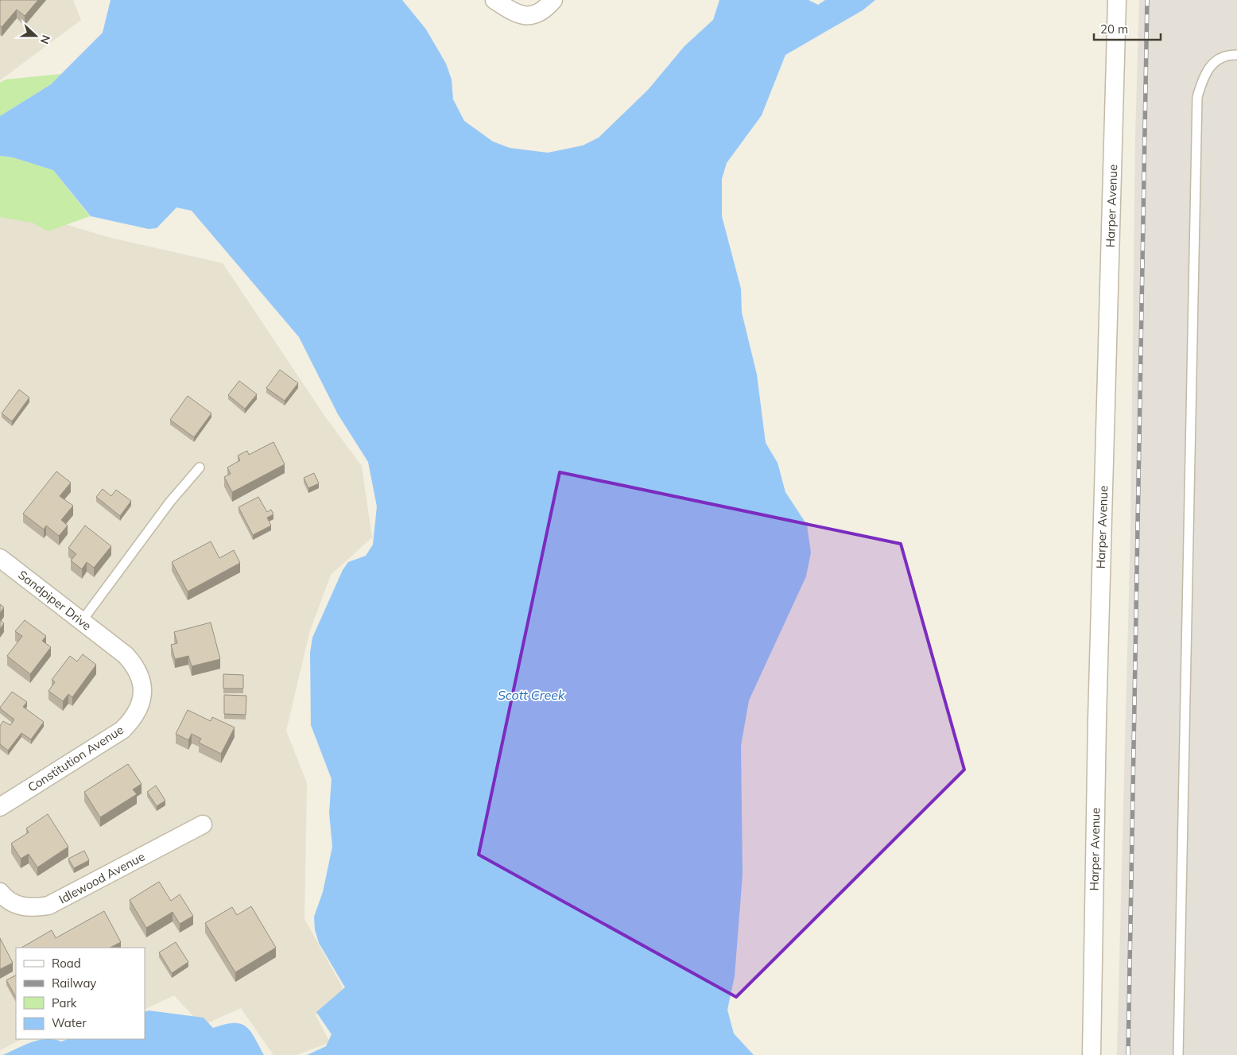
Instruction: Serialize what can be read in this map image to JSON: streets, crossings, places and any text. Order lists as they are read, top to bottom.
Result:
{
  "streets": {
    "street": [
      "Harper Avenue",
      "Sandpiper Drive",
      "Constitution Avenue",
      "Idlewood Avenue"
    ]
  },
  "crossings": [
    ["Sandpiper Drive", "Constitution Avenue"]
  ],
  "water": ["Scott Creek"],
  "legend": [
    "Road",
    "Railway",
    "Park",
    "Water"
  ],
  "scale_bar": "20 m",
  "north": "right"
}
